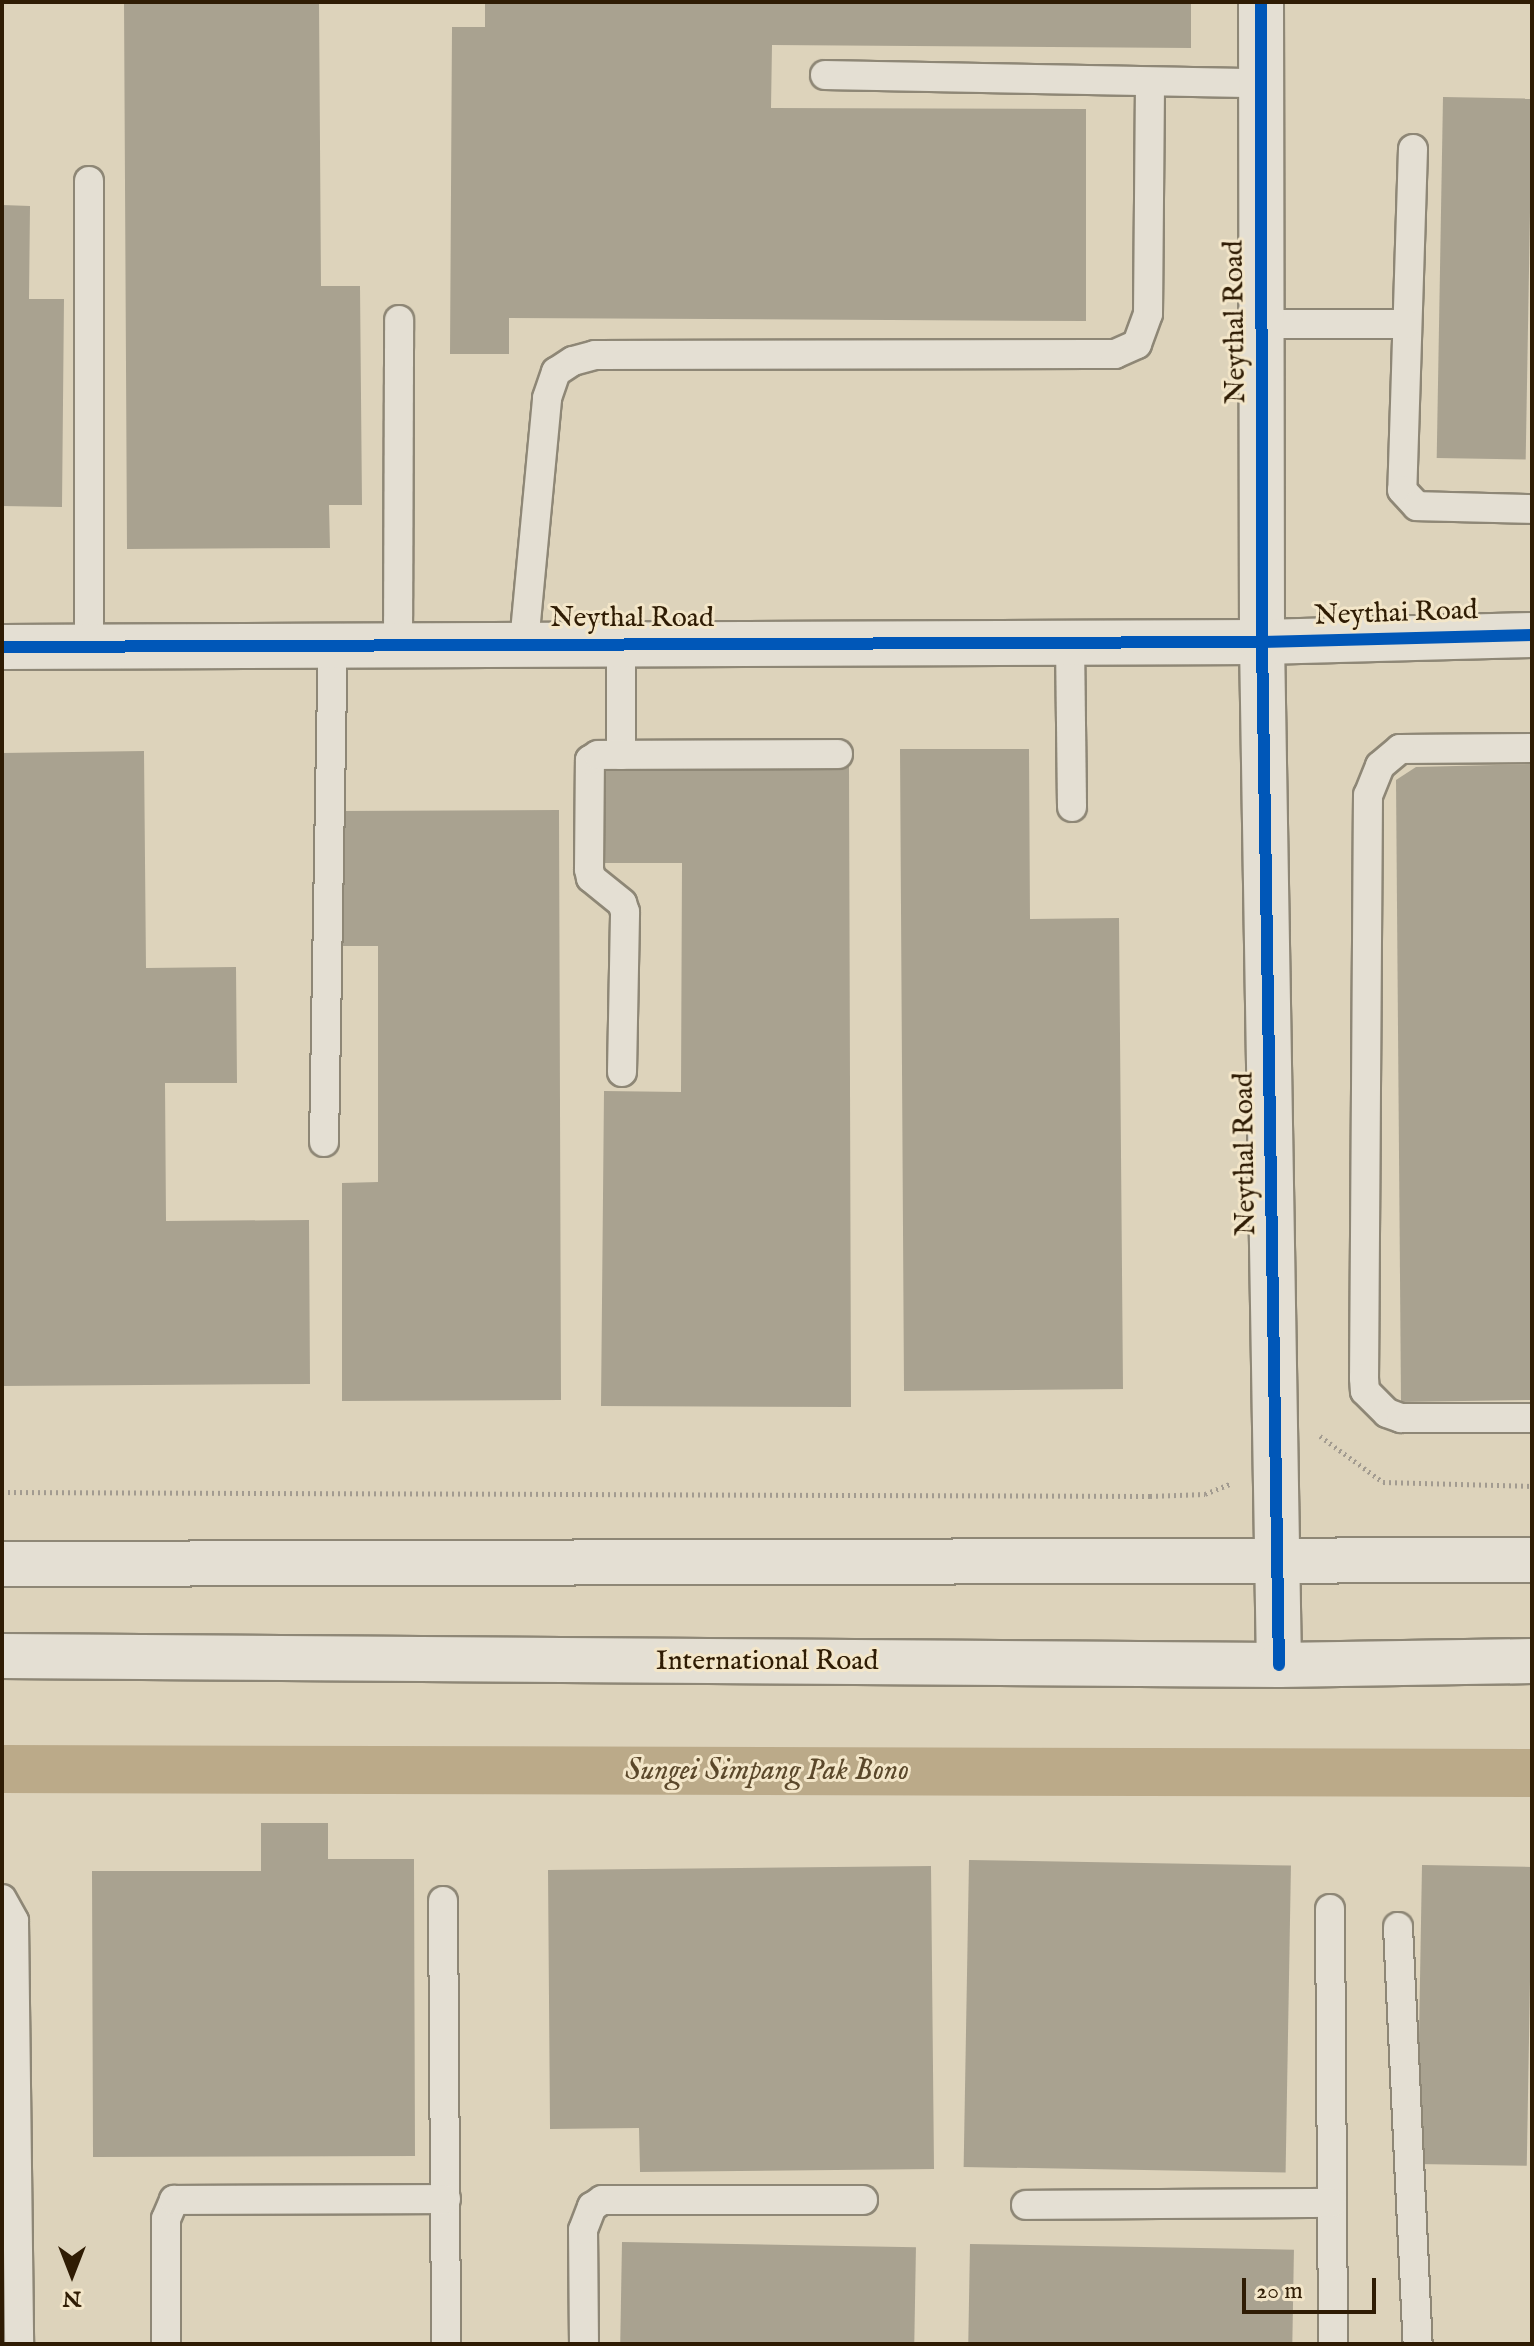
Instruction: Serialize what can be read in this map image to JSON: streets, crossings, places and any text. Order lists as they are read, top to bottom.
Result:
{
  "streets": {
    "street": ["Neythal Road", "Neythai Road", "International Road"]
  },
  "crossings": [
    ["Neythal Road", "Neythai Road"],
    ["Neythal Road", "International Road"]
  ],
  "water": ["Sungei Simpang Pak Bono"],
  "scale_bar": "20 m",
  "north": "bottom"
}
